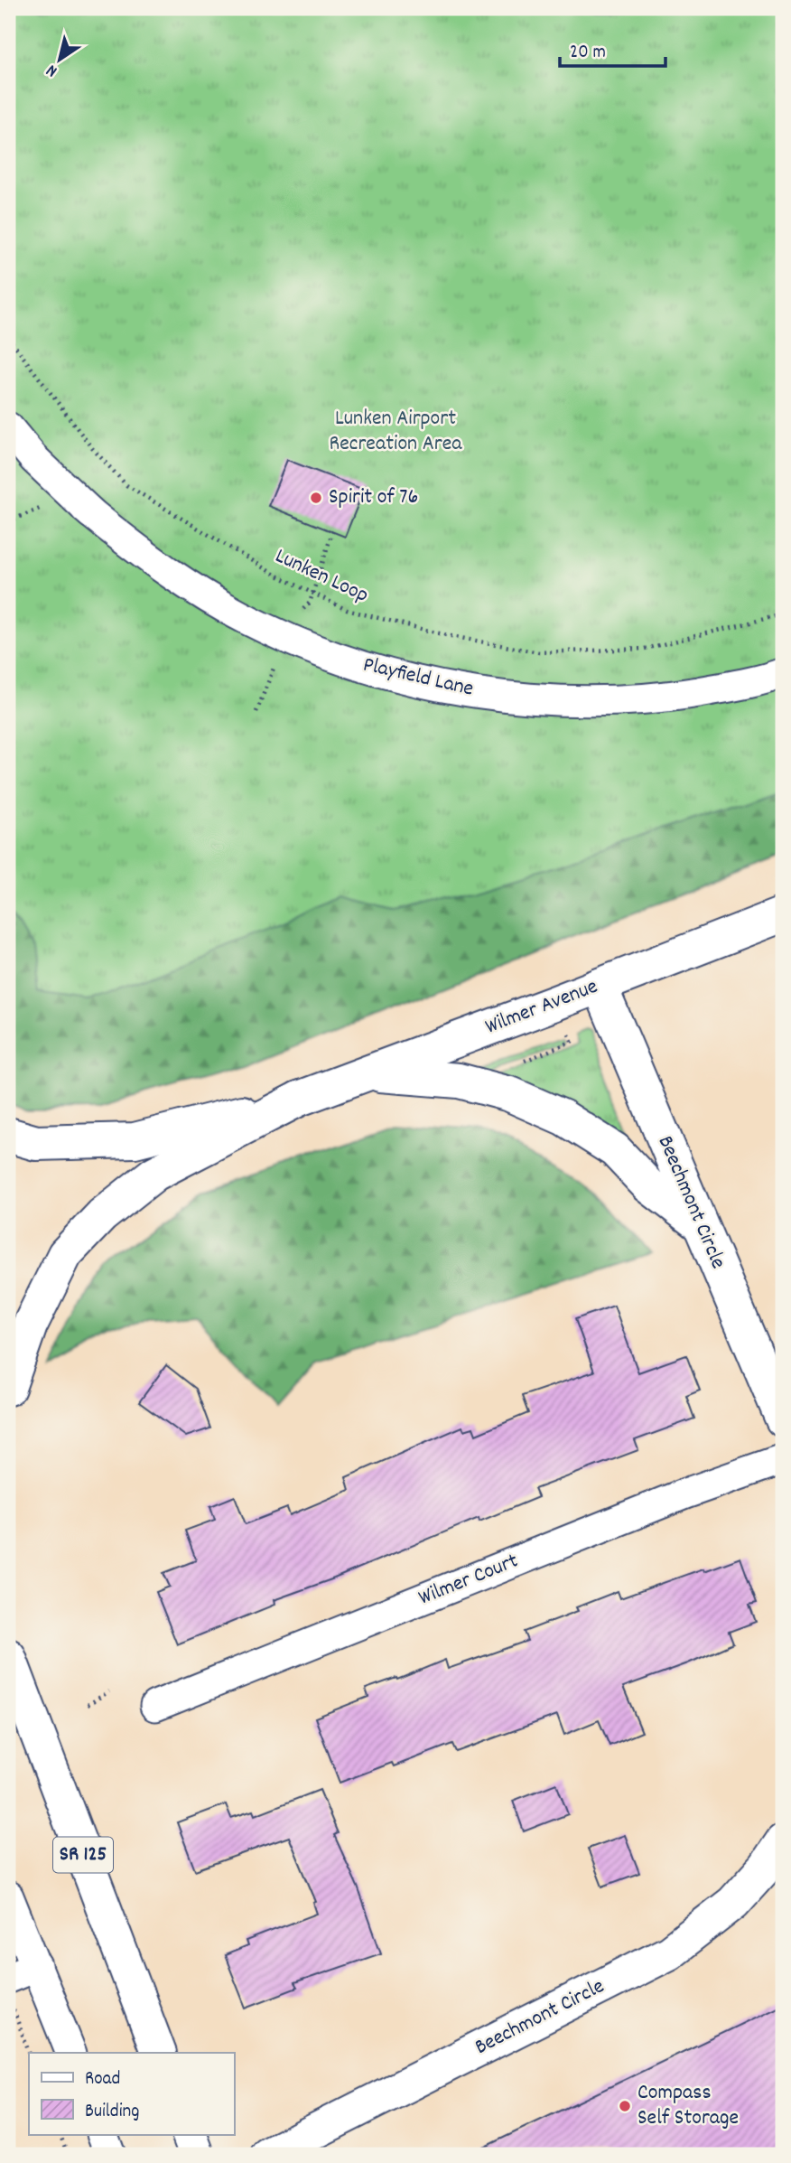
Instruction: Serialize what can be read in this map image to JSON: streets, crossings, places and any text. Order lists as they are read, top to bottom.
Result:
{
  "streets": {
    "main road": ["Wilmer Avenue", "Beechmont Circle", "SR 125"],
    "street": ["Playfield Lane", "Wilmer Court"],
    "path": ["Lunken Loop"]
  },
  "crossings": [
    ["Wilmer Avenue", "Beechmont Circle"]
  ],
  "parks": ["Lunken Airport Recreation Area"],
  "places": ["Spirit of 76", "Compass Self Storage"],
  "legend": ["Road", "Building"],
  "scale_bar": "20 m",
  "north": "bottom left"
}
